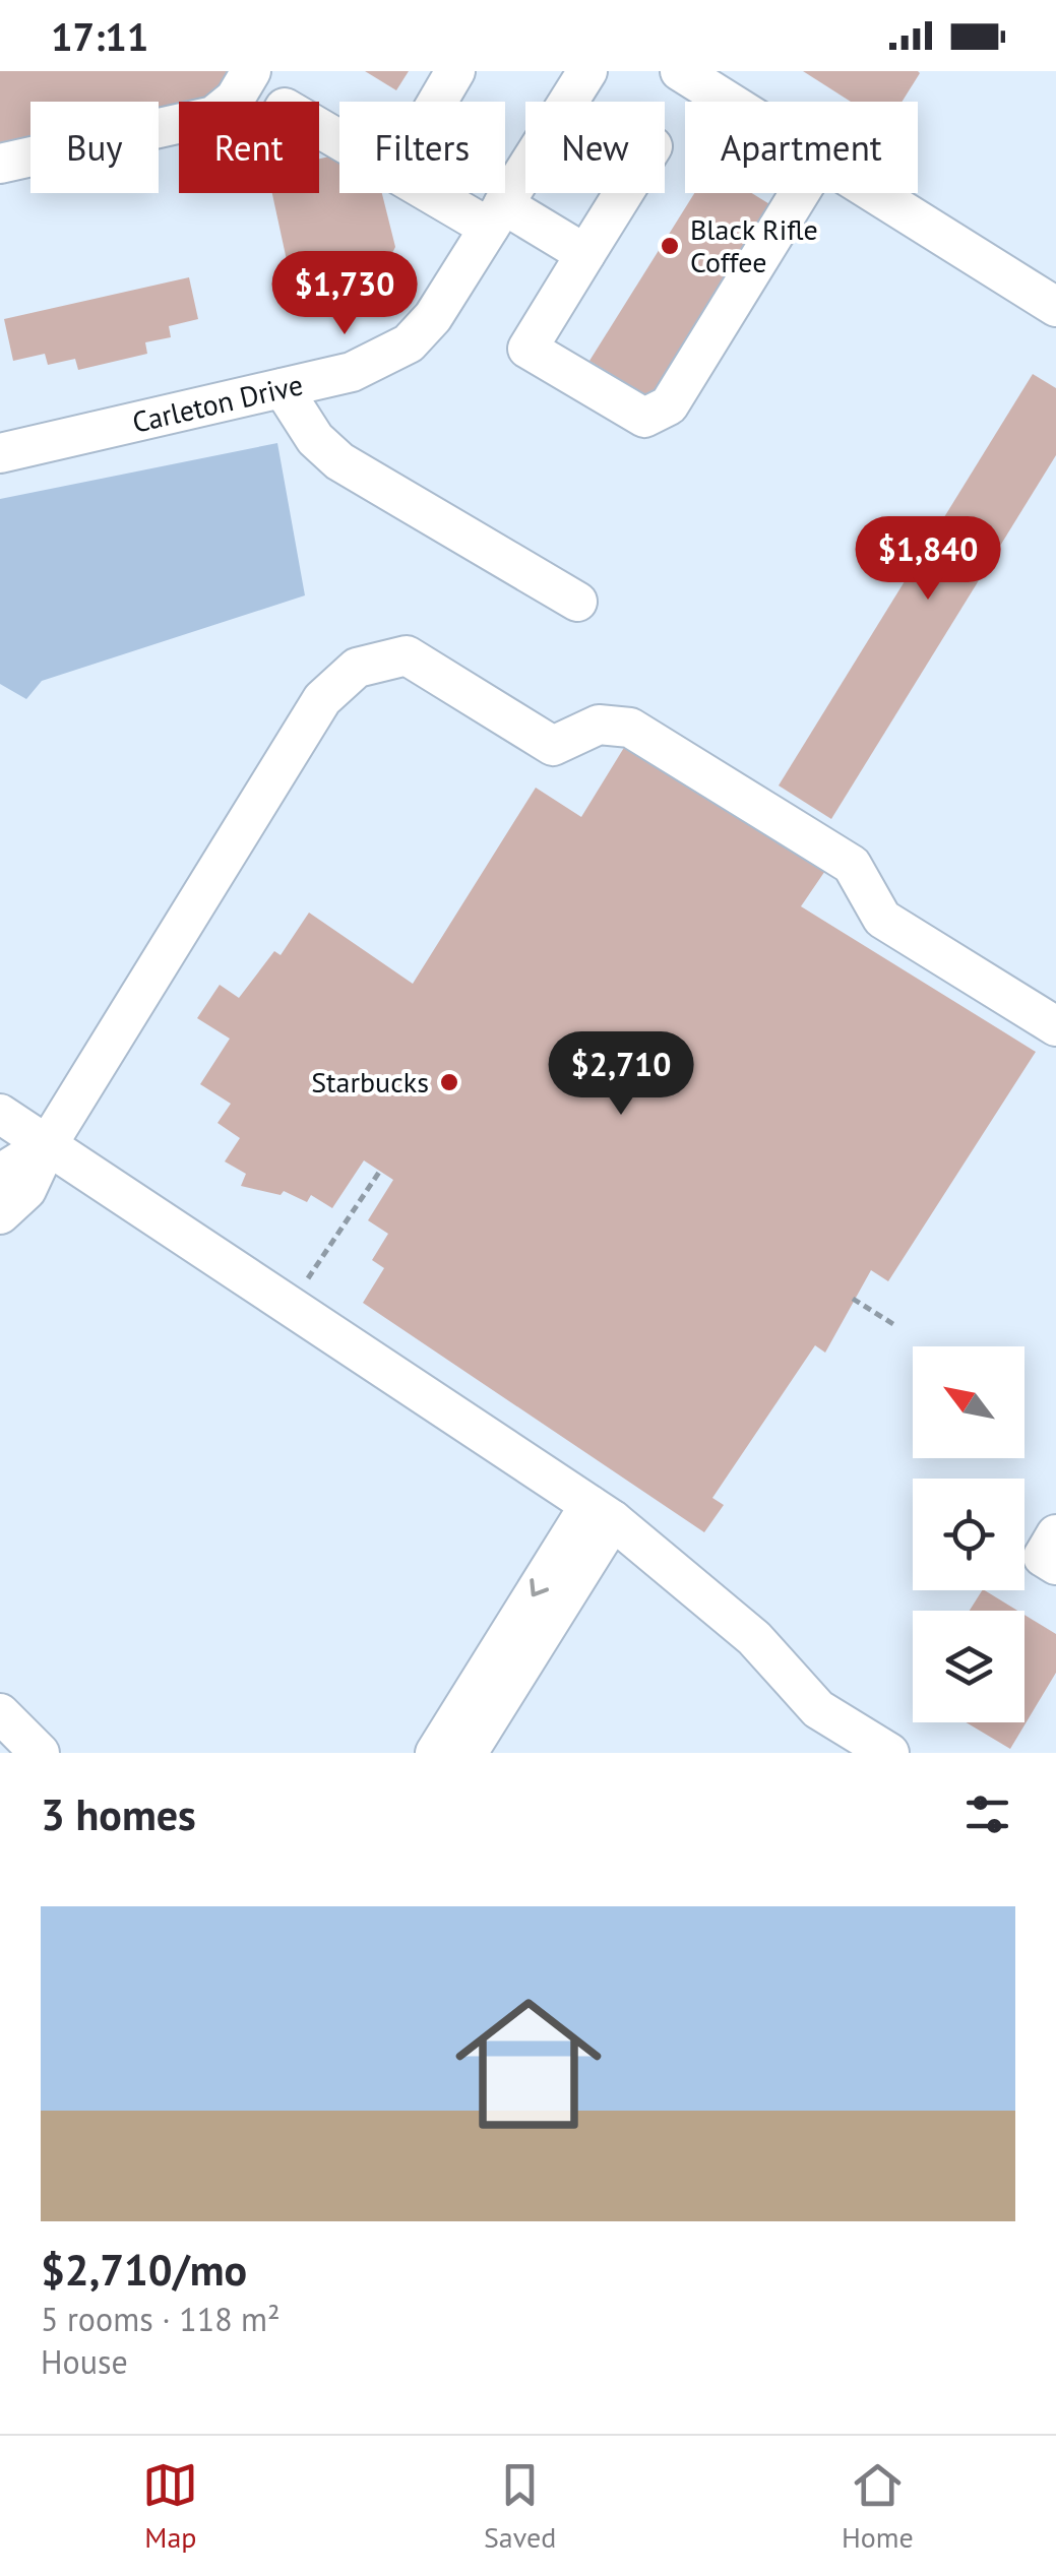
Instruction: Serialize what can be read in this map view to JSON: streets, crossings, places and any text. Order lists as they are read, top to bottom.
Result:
{
  "streets": {
    "street": ["Carleton Drive"]
  },
  "places": ["Black Rifle Coffee", "Starbucks"],
  "north": "top left",
  "page": {
    "status": "17:11",
    "chip": [
      "Buy",
      "Rent",
      "Filters",
      "New",
      "Apartment"
    ],
    "price": ["$1,730", "$1,840", "$2,710"],
    "heading": "3 homes",
    "list": [
      {
        "name": "$2,710/mo",
        "note": "5 rooms · 118 m² · House"
      }
    ],
    "tabs": ["Map", "Saved", "Home"]
  }
}
